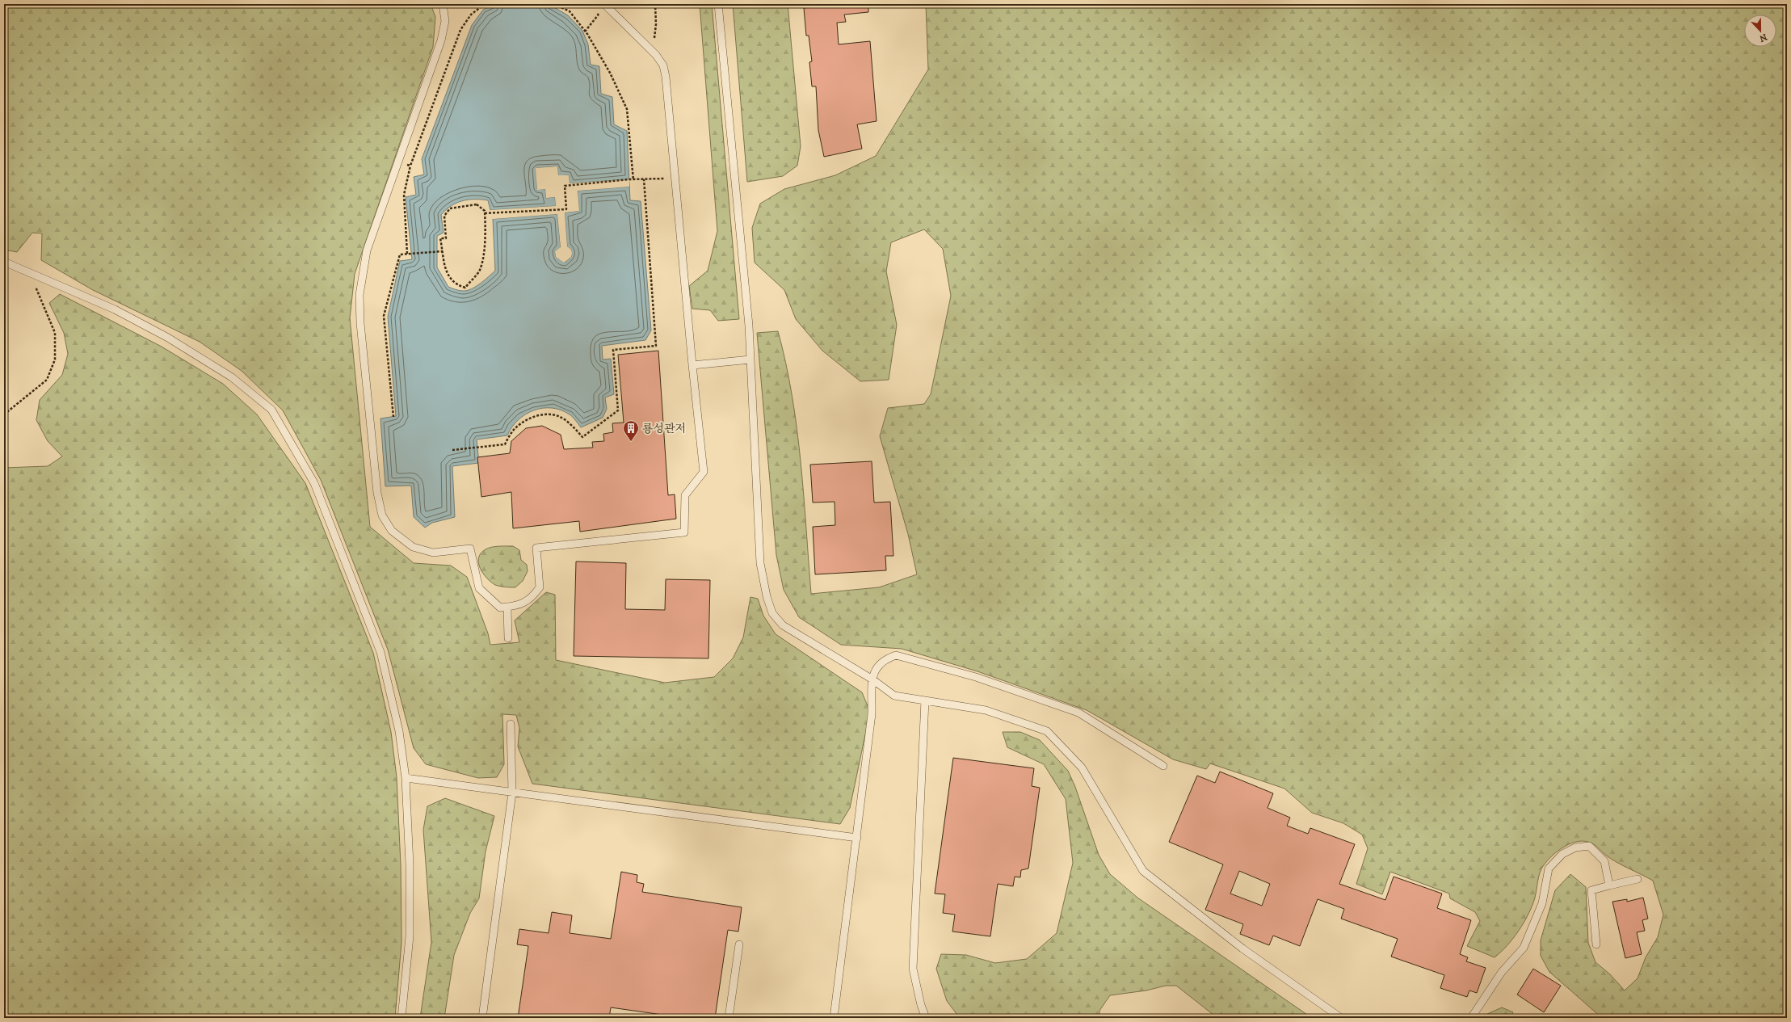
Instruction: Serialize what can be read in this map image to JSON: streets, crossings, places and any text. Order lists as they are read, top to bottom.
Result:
{
  "places": {
    "building": ["룡성관저"]
  },
  "north": "bottom"
}
